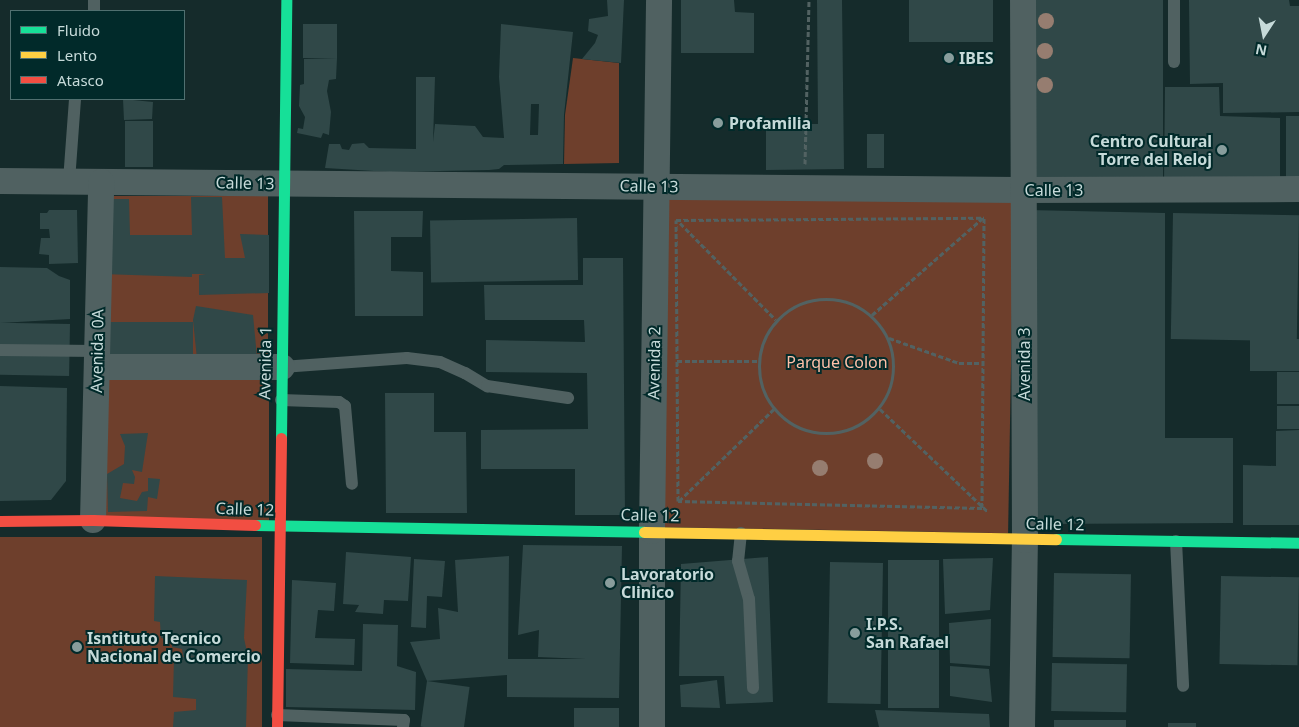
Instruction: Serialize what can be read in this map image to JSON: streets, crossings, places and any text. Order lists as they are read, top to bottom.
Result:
{
  "streets": {
    "street": [
      "Calle 13",
      "Avenida 0A",
      "Avenida 1",
      "Avenida 2",
      "Avenida 3",
      "Calle 12"
    ]
  },
  "crossings": [
    ["Calle 13", "Avenida 0A"],
    ["Calle 13", "Avenida 1"],
    ["Calle 13", "Avenida 2"],
    ["Calle 13", "Avenida 3"],
    ["Avenida 0A", "Calle 12"],
    ["Avenida 1", "Calle 12"],
    ["Avenida 2", "Calle 12"],
    ["Avenida 3", "Calle 12"]
  ],
  "parks": ["Parque Colon"],
  "places": [
    "IBES",
    "Profamilia",
    "Centro Cultural Torre del Reloj",
    "Lavoratorio Clinico",
    "I.P.S. San Rafael",
    "Isntituto Tecnico Nacional de Comercio"
  ],
  "legend": ["Fluido", "Lento", "Atasco"],
  "north": "bottom"
}
